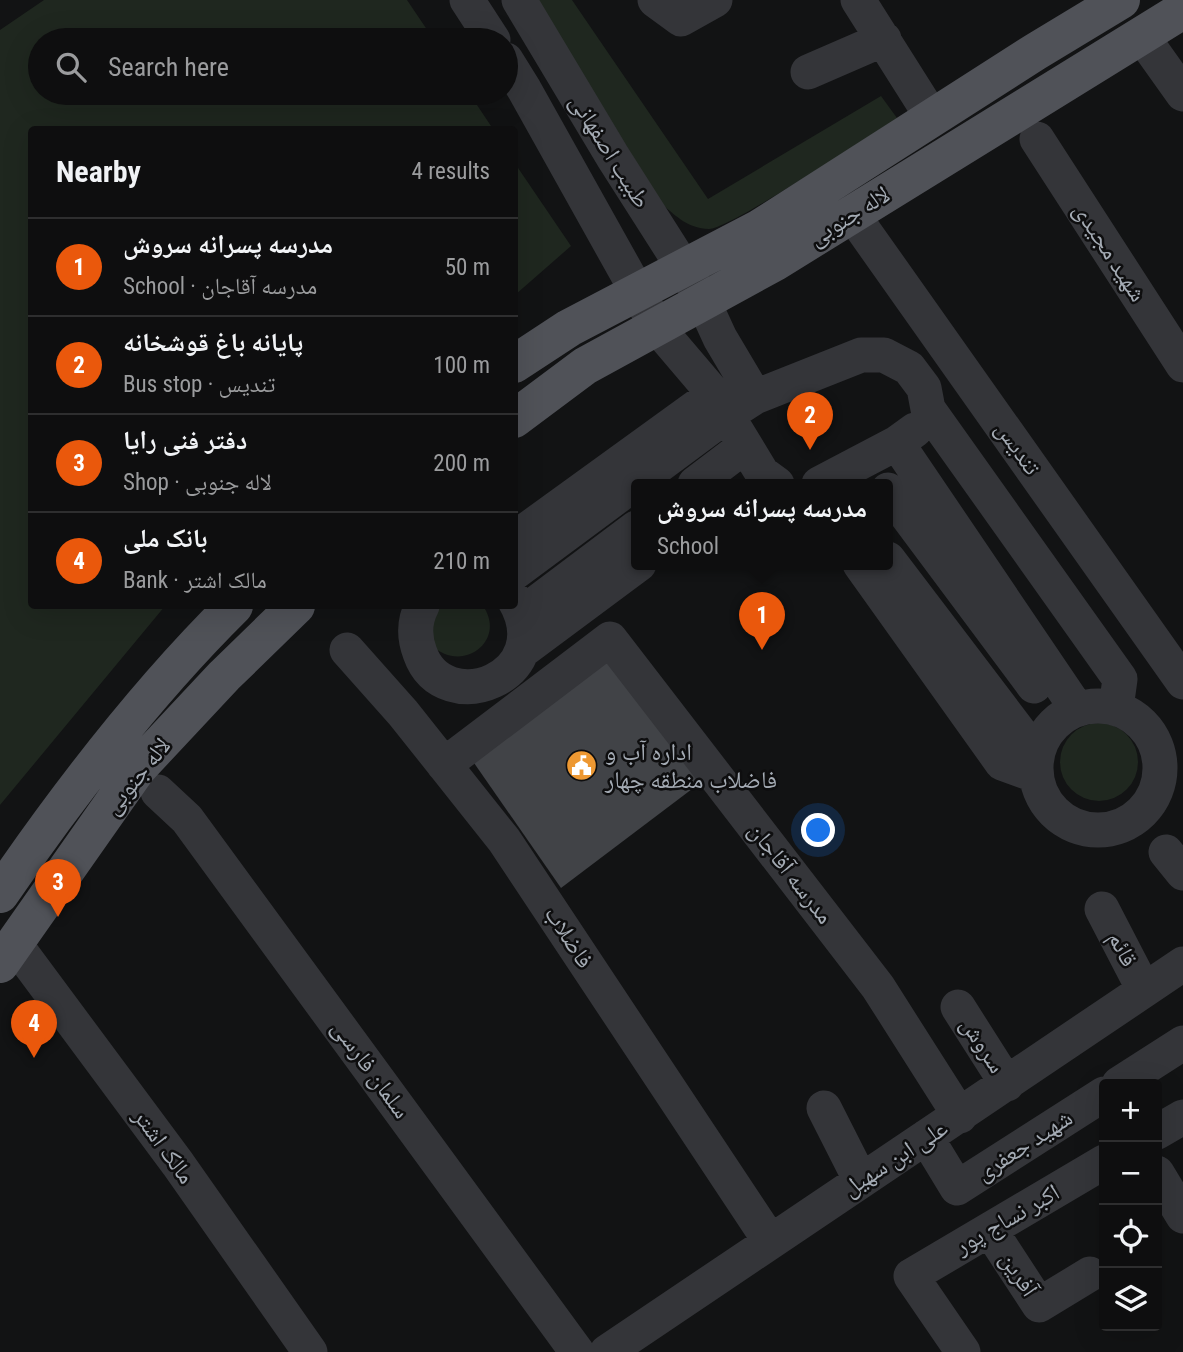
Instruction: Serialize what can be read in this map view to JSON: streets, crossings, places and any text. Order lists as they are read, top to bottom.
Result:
{
  "streets": {
    "main road": ["لاله جنوبی"],
    "street": [
      "طبیب اصفهانی",
      "شهید مجیدی",
      "تندیس",
      "مدرسه آقاجان",
      "فاضلاب",
      "قائم",
      "سروش",
      "سلمان فارسی",
      "شهید جعفری",
      "مالک اشتر",
      "علی ابن سهیل",
      "اکبر نساج پور",
      "آفرین"
    ]
  },
  "crossings": [
    ["طبیب اصفهانی", "لاله جنوبی"],
    ["لاله جنوبی", "تندیس"],
    ["لاله جنوبی", "مالک اشتر"],
    ["مدرسه آقاجان", "فاضلاب"],
    ["مدرسه آقاجان", "علی ابن سهیل"],
    ["فاضلاب", "علی ابن سهیل"],
    ["قائم", "علی ابن سهیل"],
    ["سروش", "علی ابن سهیل"],
    ["شهید جعفری", "علی ابن سهیل"],
    ["اکبر نساج پور", "آفرین"]
  ],
  "places": {
    "public building": ["اداره آب و فاضلاب منطقه چهار"]
  },
  "page": {
    "search": "Search here",
    "heading": ["Nearby", "4 results"],
    "list": [
      {
        "mark": "1",
        "name": "مدرسه پسرانه سروش",
        "note": "School · مدرسه آقاجان",
        "value": "50 m"
      },
      {
        "mark": "2",
        "name": "پایانه باغ قوشخانه",
        "note": "Bus stop · تندیس",
        "value": "100 m"
      },
      {
        "mark": "3",
        "name": "دفتر فنی رایا",
        "note": "Shop · لاله جنوبی",
        "value": "200 m"
      },
      {
        "mark": "4",
        "name": "بانک ملی",
        "note": "Bank · مالک اشتر",
        "value": "210 m"
      }
    ],
    "pins": [
      "2",
      "1",
      "3",
      "4"
    ],
    "popup": ["مدرسه پسرانه سروش", "School"],
    "map_buttons": ["+", "−"]
  }
}
